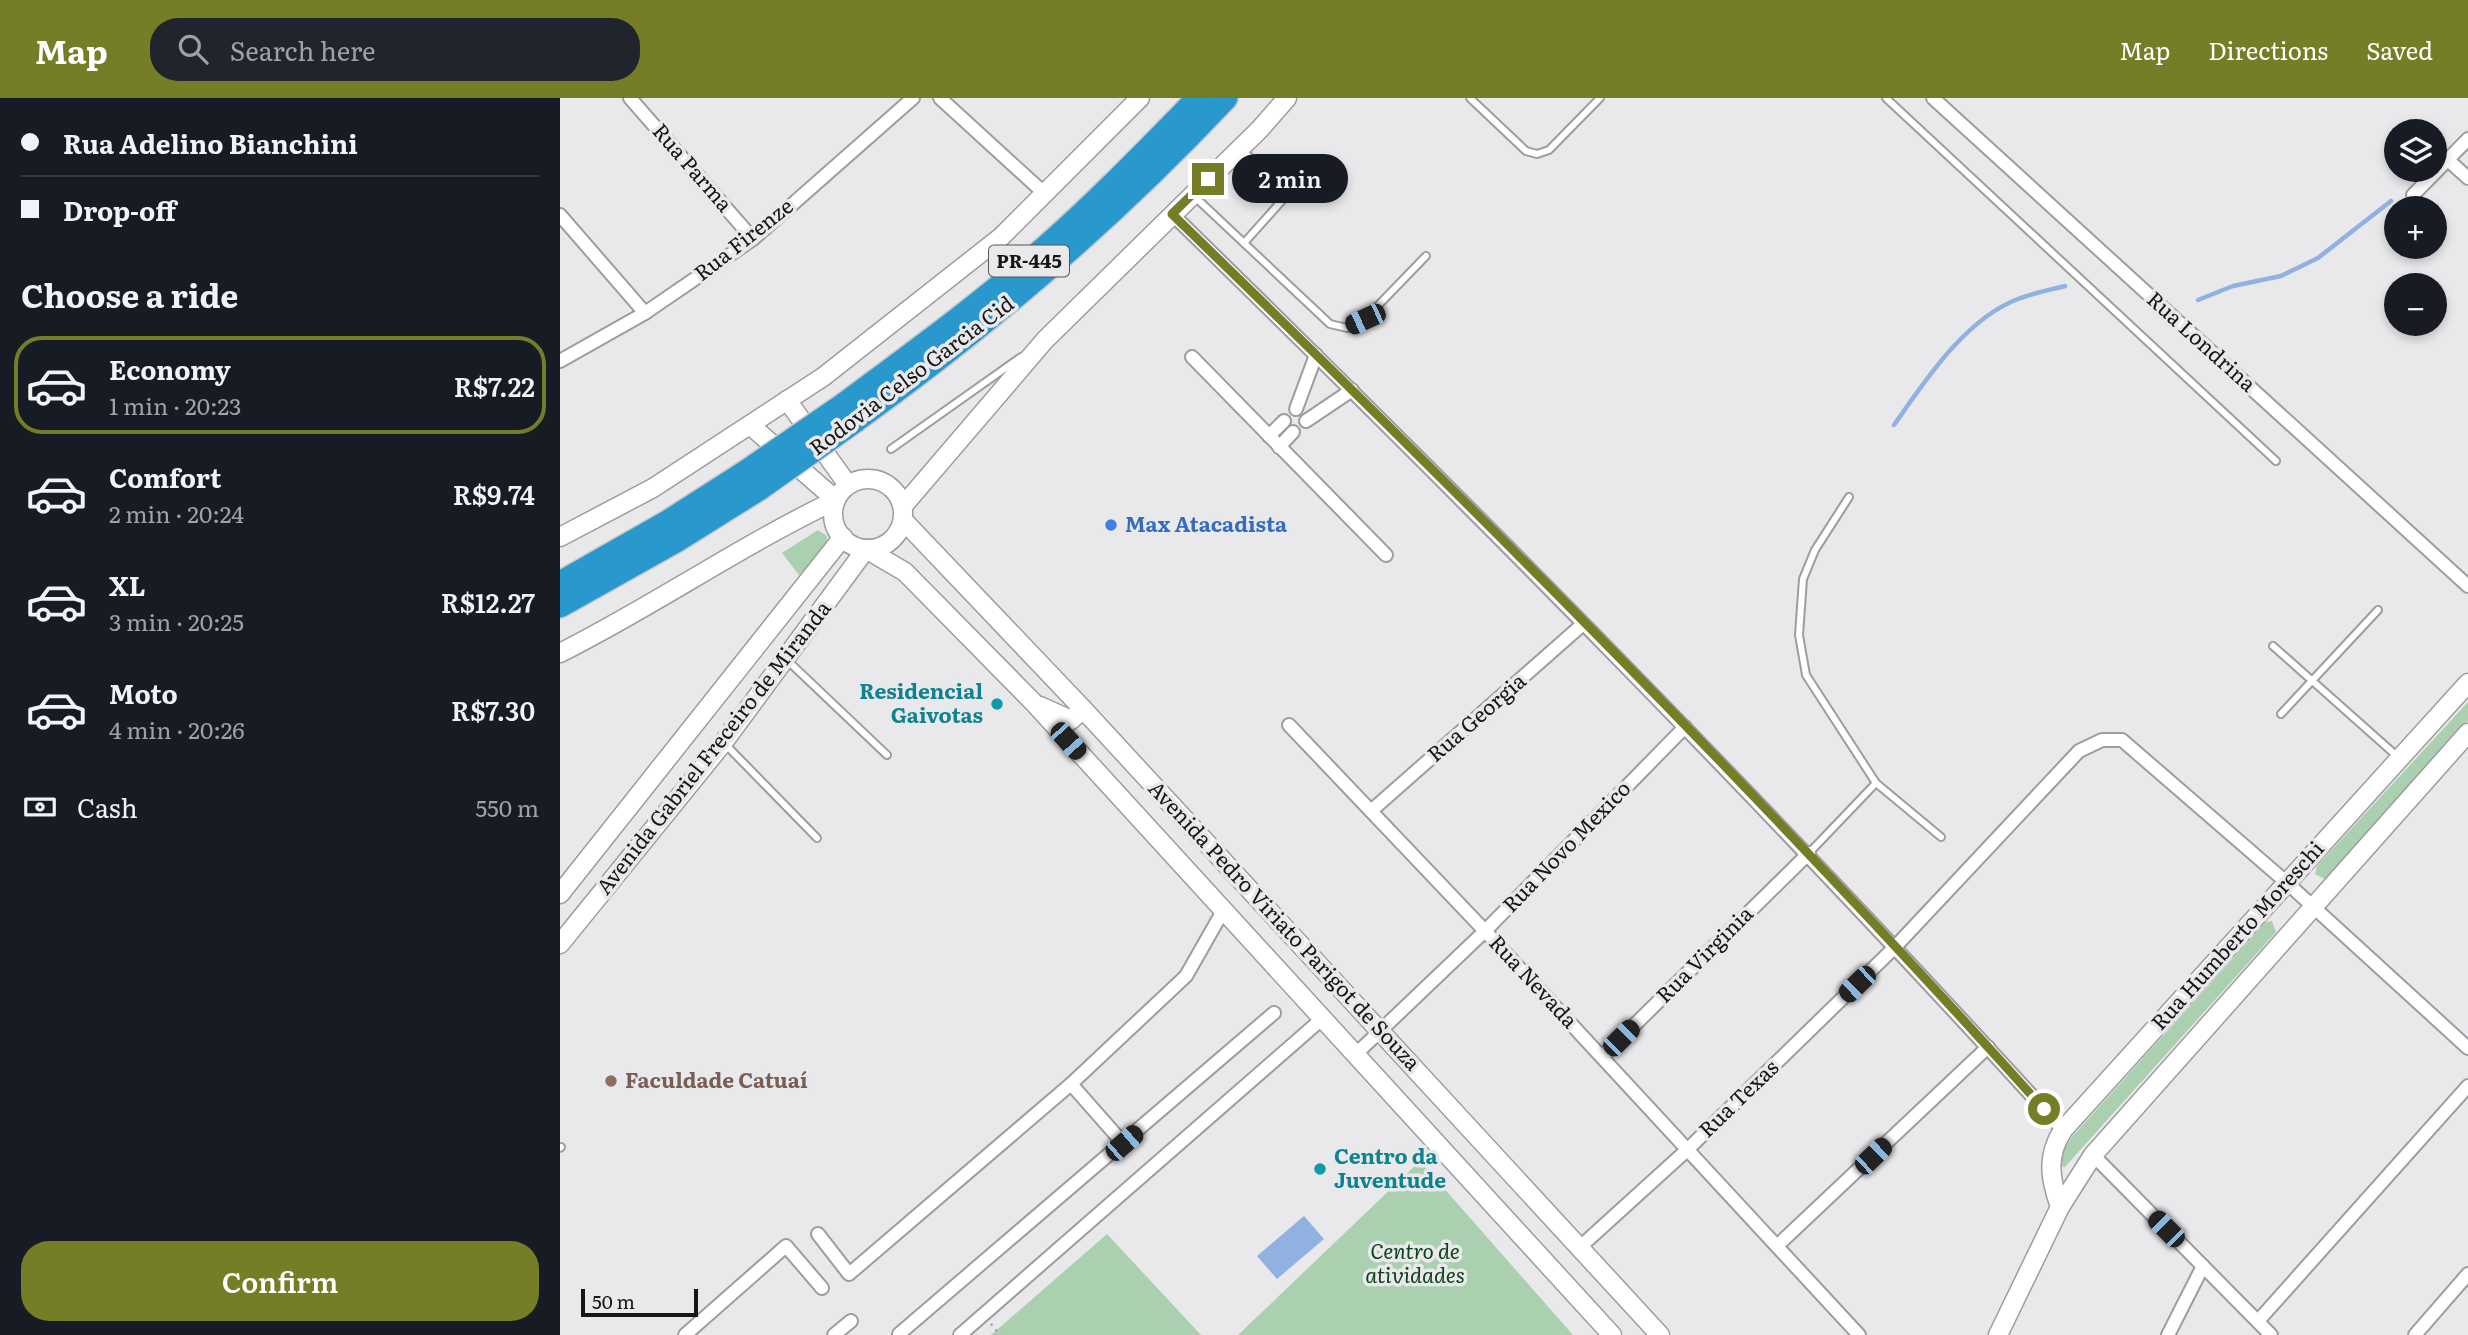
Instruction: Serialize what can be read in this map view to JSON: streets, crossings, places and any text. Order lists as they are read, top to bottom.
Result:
{
  "streets": {
    "highway": ["PR-445", "Rodovia Celso Garcia Cid"],
    "street": [
      "Rua Parma",
      "Rua Firenze",
      "Rua Londrina",
      "Rua Georgia",
      "Avenida Gabriel Freceiro de Miranda",
      "Rua Novo Mexico",
      "Avenida Pedro Viriato Parigot de Souza",
      "Rua Humberto Moreschi",
      "Rua Virginia",
      "Rua Nevada",
      "Rua Texas"
    ]
  },
  "crossings": [
    ["Rua Parma", "Rua Firenze"],
    ["Rua Georgia", "Rua Nevada"],
    ["Avenida Gabriel Freceiro de Miranda", "Avenida Pedro Viriato Parigot de Souza"],
    ["Rua Novo Mexico", "Avenida Pedro Viriato Parigot de Souza"],
    ["Rua Novo Mexico", "Rua Nevada"],
    ["Avenida Pedro Viriato Parigot de Souza", "Rua Texas"],
    ["Rua Humberto Moreschi", "Rua Texas"],
    ["Rua Virginia", "Rua Nevada"],
    ["Rua Nevada", "Rua Texas"]
  ],
  "parks": ["Centro de atividades"],
  "places": [
    "Max Atacadista",
    "Residencial Gaivotas",
    "Faculdade Catuaí",
    "Centro da Juventude"
  ],
  "scale_bar": "50 m",
  "page": {
    "header": "Map",
    "search": "Search here",
    "nav": ["Map", "Directions", "Saved"],
    "banner": ["Rua Adelino Bianchini", "Drop-off"],
    "map_buttons": ["+", "−"],
    "bubble": "2 min",
    "heading": "Choose a ride",
    "list": [
      {
        "name": "Economy",
        "note": "1 min · 20:23",
        "value": "R$7.22"
      },
      {
        "name": "Comfort",
        "note": "2 min · 20:24",
        "value": "R$9.74"
      },
      {
        "name": "XL",
        "note": "3 min · 20:25",
        "value": "R$12.27"
      },
      {
        "name": "Moto",
        "note": "4 min · 20:26",
        "value": "R$7.30"
      }
    ],
    "pay": ["Cash", "550 m"],
    "buttons": "Confirm",
    "scale": "50 m"
  }
}
